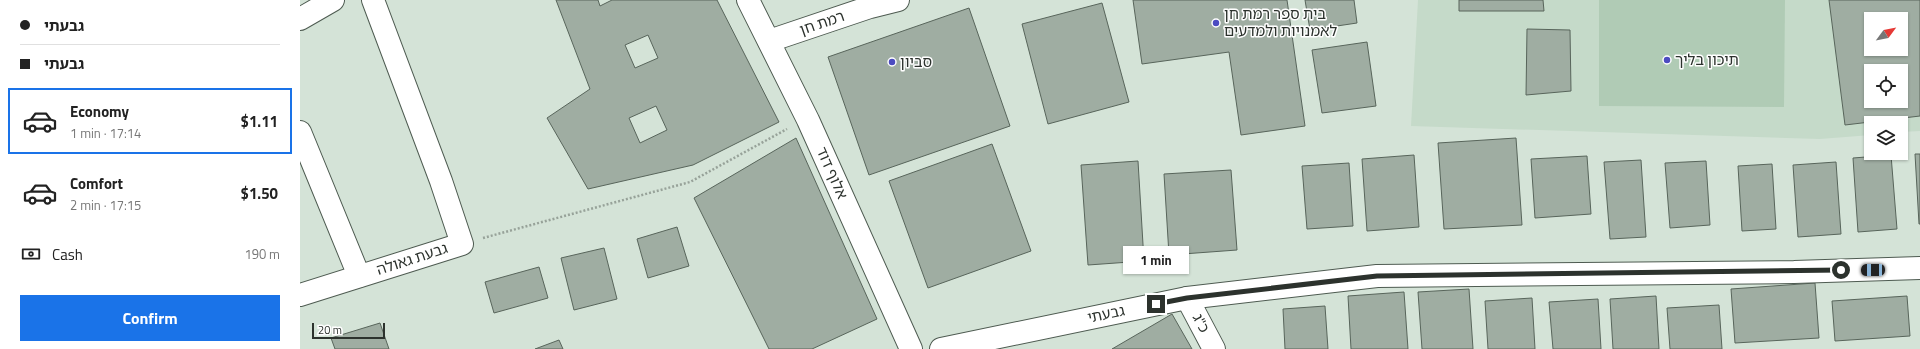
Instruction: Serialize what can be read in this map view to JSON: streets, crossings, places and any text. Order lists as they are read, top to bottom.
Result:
{
  "streets": {
    "street": [
      "רמת חן",
      "אלוף דוד",
      "גבעת גאולה",
      "גבעתי",
      "כ\"ג"
    ]
  },
  "crossings": [
    ["רמת חן", "אלוף דוד"],
    ["גבעתי", "כ\"ג"]
  ],
  "places": ["בית ספר רמת חן לאמנויות ולמדעים", "תיכון בליך", "סביון"],
  "scale_bar": "20 m",
  "north": "top right",
  "page": {
    "banner": ["גבעתי", "גבעתי"],
    "list": [
      {
        "name": "Economy",
        "note": "1 min · 17:14",
        "value": "$1.11"
      },
      {
        "name": "Comfort",
        "note": "2 min · 17:15",
        "value": "$1.50"
      }
    ],
    "pay": ["Cash", "190 m"],
    "bubble": "1 min",
    "buttons": "Confirm",
    "scale": "20 m"
  }
}
